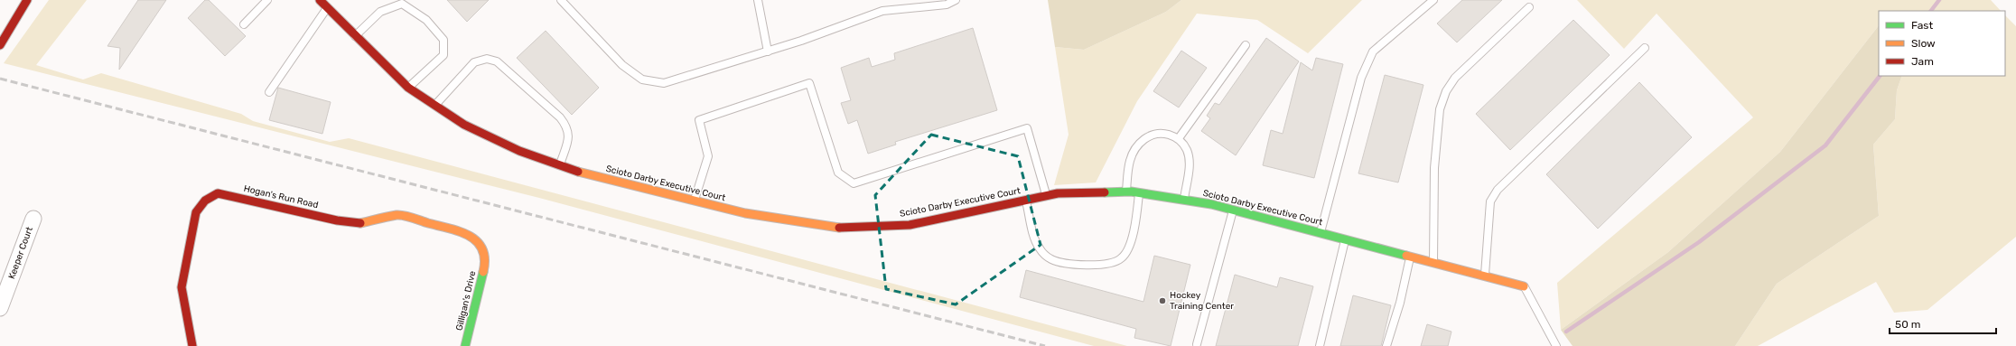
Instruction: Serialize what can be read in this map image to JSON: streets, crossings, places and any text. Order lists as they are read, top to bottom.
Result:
{
  "streets": {
    "street": [
      "Scioto Darby Executive Court",
      "Hogan's Run Road",
      "Keeper Court",
      "Gilligan's Drive"
    ]
  },
  "crossings": [
    ["Hogan's Run Road", "Gilligan's Drive"]
  ],
  "places": ["Hockey Training Center"],
  "legend": ["Fast", "Slow", "Jam"],
  "scale_bar": "50 m"
}
